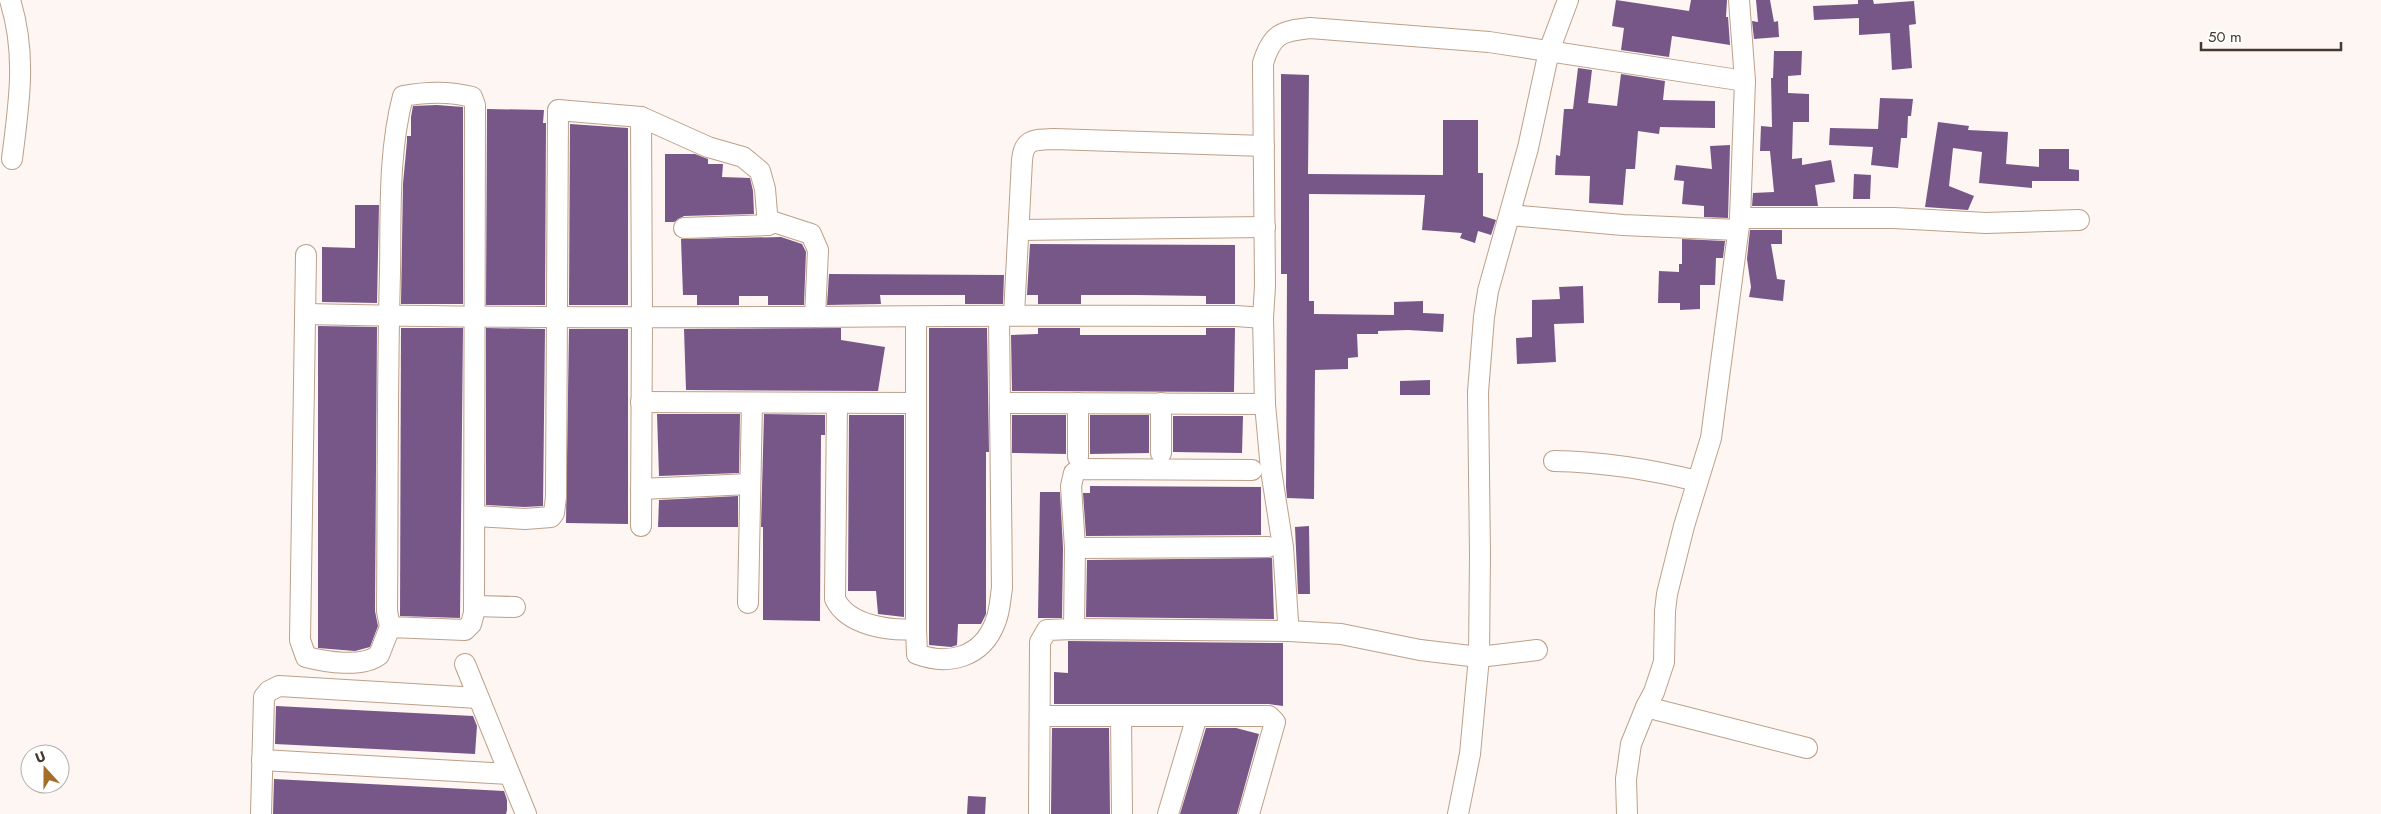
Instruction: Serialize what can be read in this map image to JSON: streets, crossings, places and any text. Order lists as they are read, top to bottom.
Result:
{
  "scale_bar": "50 m",
  "north": "top"
}
